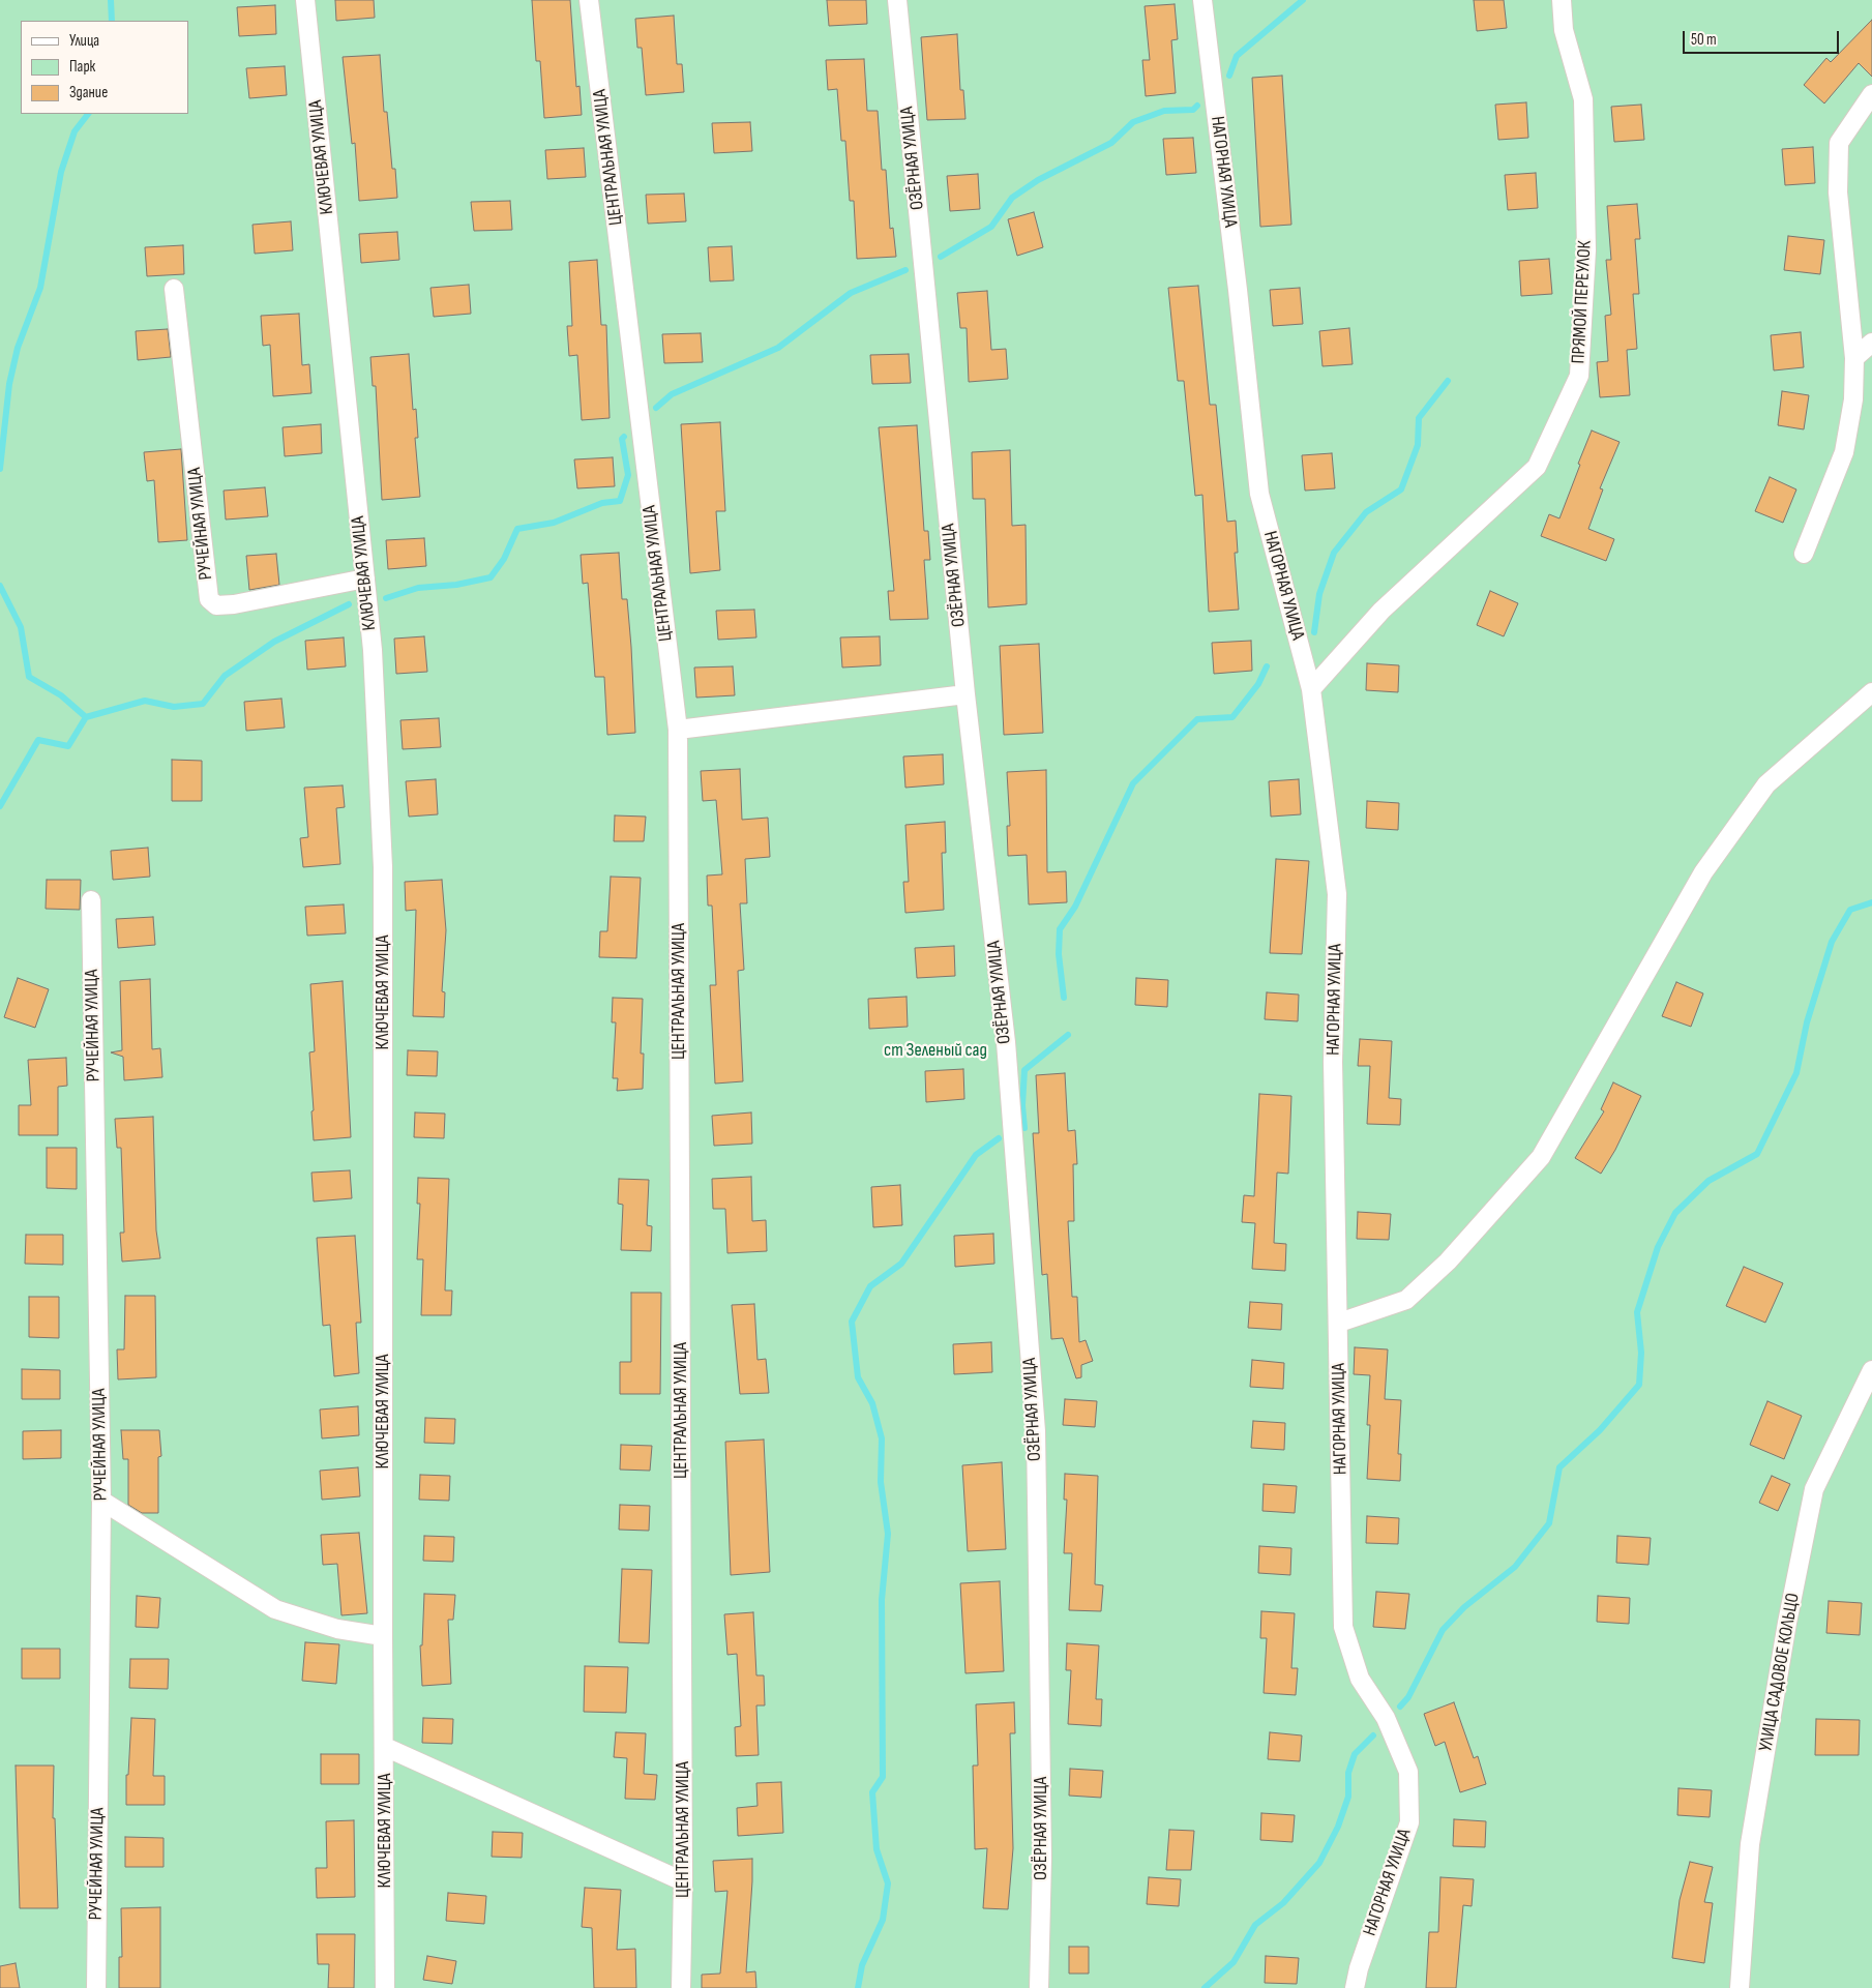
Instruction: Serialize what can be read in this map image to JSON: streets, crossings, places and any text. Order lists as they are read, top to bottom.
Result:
{
  "streets": {
    "street": [
      "КЛЮЧЕВАЯ УЛИЦА",
      "ЦЕНТРАЛЬНАЯ УЛИЦА",
      "ОЗЁРНАЯ УЛИЦА",
      "НАГОРНАЯ УЛИЦА",
      "ПРЯМОЙ ПЕРЕУЛОК",
      "РУЧЕЙНАЯ УЛИЦА",
      "УЛИЦА САДОВОЕ КОЛЬЦО"
    ]
  },
  "crossings": [
    ["КЛЮЧЕВАЯ УЛИЦА", "РУЧЕЙНАЯ УЛИЦА"],
    ["НАГОРНАЯ УЛИЦА", "ПРЯМОЙ ПЕРЕУЛОК"]
  ],
  "parks": ["ст Зеленый сад"],
  "legend": ["Улица", "Парк", "Здание"],
  "scale_bar": "50 m"
}
